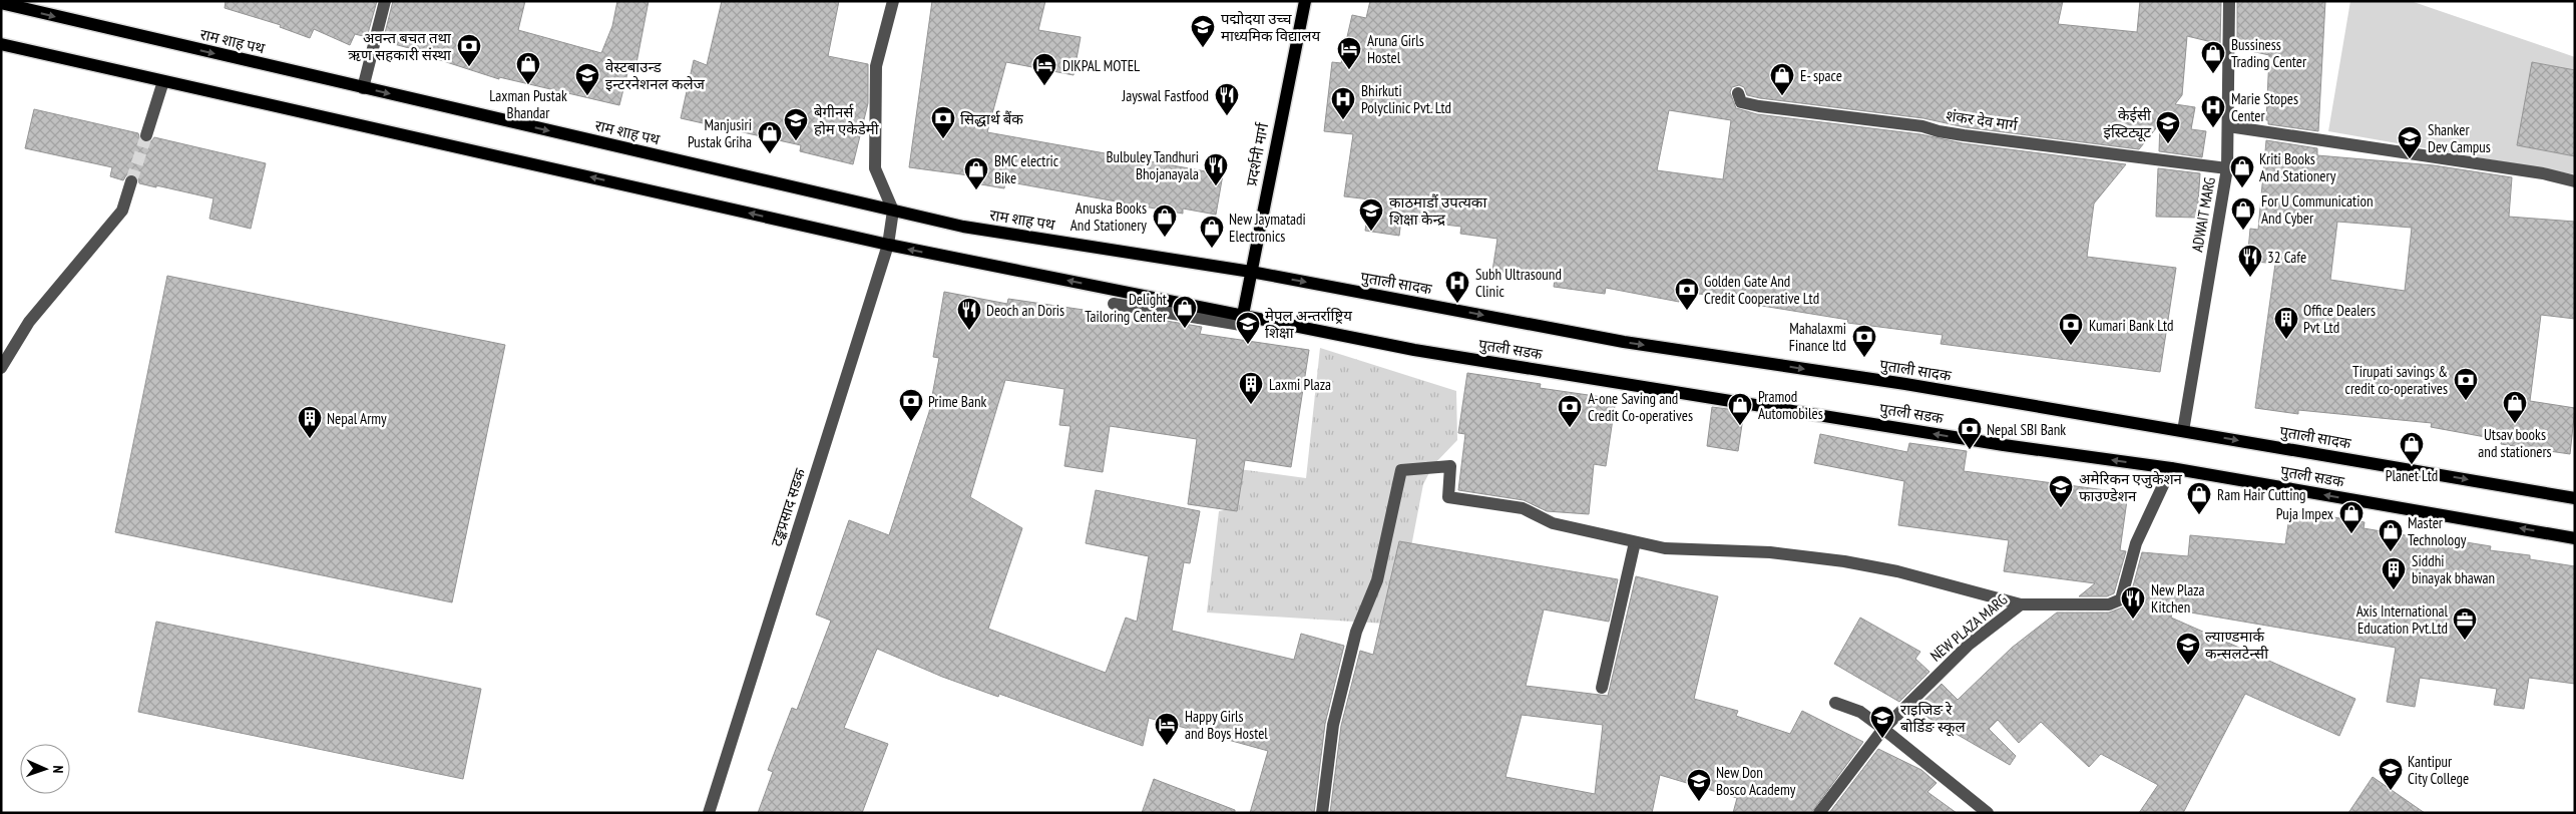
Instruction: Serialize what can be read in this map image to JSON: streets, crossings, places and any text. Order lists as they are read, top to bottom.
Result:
{
  "streets": {
    "main road": [
      "राम शाह पथ",
      "प्रदर्शनी मार्ग",
      "पुताली सादक",
      "पुतली सडक"
    ],
    "street": [
      "शंकर देव मार्ग",
      "ADWAIT MARG",
      "टङ्कप्रसाद सडक",
      "NEW PLAZA MARG"
    ]
  },
  "crossings": [
    ["राम शाह पथ", "प्रदर्शनी मार्ग"],
    ["राम शाह पथ", "पुताली सादक"],
    ["राम शाह पथ", "टङ्कप्रसाद सडक"],
    ["शंकर देव मार्ग", "ADWAIT MARG"],
    ["प्रदर्शनी मार्ग", "पुताली सादक"],
    ["प्रदर्शनी मार्ग", "पुतली सडक"],
    ["ADWAIT MARG", "पुताली सादक"],
    ["पुतली सडक", "NEW PLAZA MARG"]
  ],
  "one_way": ["पुताली सादक", "पुतली सडक"],
  "places": {
    "school or university": [
      "पद्मोदया उच्च माध्यमिक विद्यालय",
      "वेस्टबाउन्ड इन्टरनेशनल कलेज",
      "बेगीनर्स होम एकेडेमी",
      "केईसी इंस्टिट्यूट",
      "Shanker Dev Campus",
      "काठमाडौं उपत्यका शिक्षा केन्द्र",
      "मेपल अन्तर्राष्ट्रिय शिक्षा",
      "अमेरिकन एजुकेशन फाउण्डेशन",
      "ल्याण्डमार्क कन्सलटेन्सी",
      "राइजिङ रे बोर्डिङ स्कूल",
      "Kantipur City College",
      "New Don Bosco Academy"
    ],
    "bank": [
      "अवन्त बचत तथा ऋण सहकारी संस्था",
      "सिद्धार्थ बैंक",
      "Golden Gate And Credit Cooperative Ltd",
      "Kumari Bank Ltd",
      "Mahalaxmi Finance ltd",
      "Tirupati savings & credit co-operatives",
      "Prime Bank",
      "A-one Saving and Credit Co-operatives",
      "Nepal SBI Bank"
    ],
    "hotel": ["Aruna Girls Hostel", "DIKPAL MOTEL", "Happy Girls and Boys Hostel"],
    "shop": [
      "Bussiness Trading Center",
      "Laxman Pustak Bhandar",
      "E- space",
      "Manjusiri Pustak Griha",
      "Kriti Books And Stationery",
      "BMC electric Bike",
      "For U Communication And Cyber",
      "Anuska Books And Stationery",
      "New Jaymatadi Electronics",
      "Delight Tailoring Center",
      "Utsav books and stationers",
      "Pramod Automobiles",
      "Planet Ltd",
      "Ram Hair Cutting",
      "Puja Impex",
      "Master Technology"
    ],
    "restaurant": [
      "Jayswal Fastfood",
      "Bulbuley Tandhuri Bhojanayala",
      "32 Cafe",
      "Deoch an Doris",
      "New Plaza Kitchen"
    ],
    "hospital": ["Bhirkuti Polyclinic Pvt. Ltd", "Marie Stopes Center", "Subh Ultrasound Clinic"],
    "building": [
      "Office Dealers Pvt Ltd",
      "Laxmi Plaza",
      "Nepal Army",
      "Siddhi binayak bhawan"
    ],
    "office": ["Axis International Education Pvt.Ltd"]
  },
  "north": "right"
}
